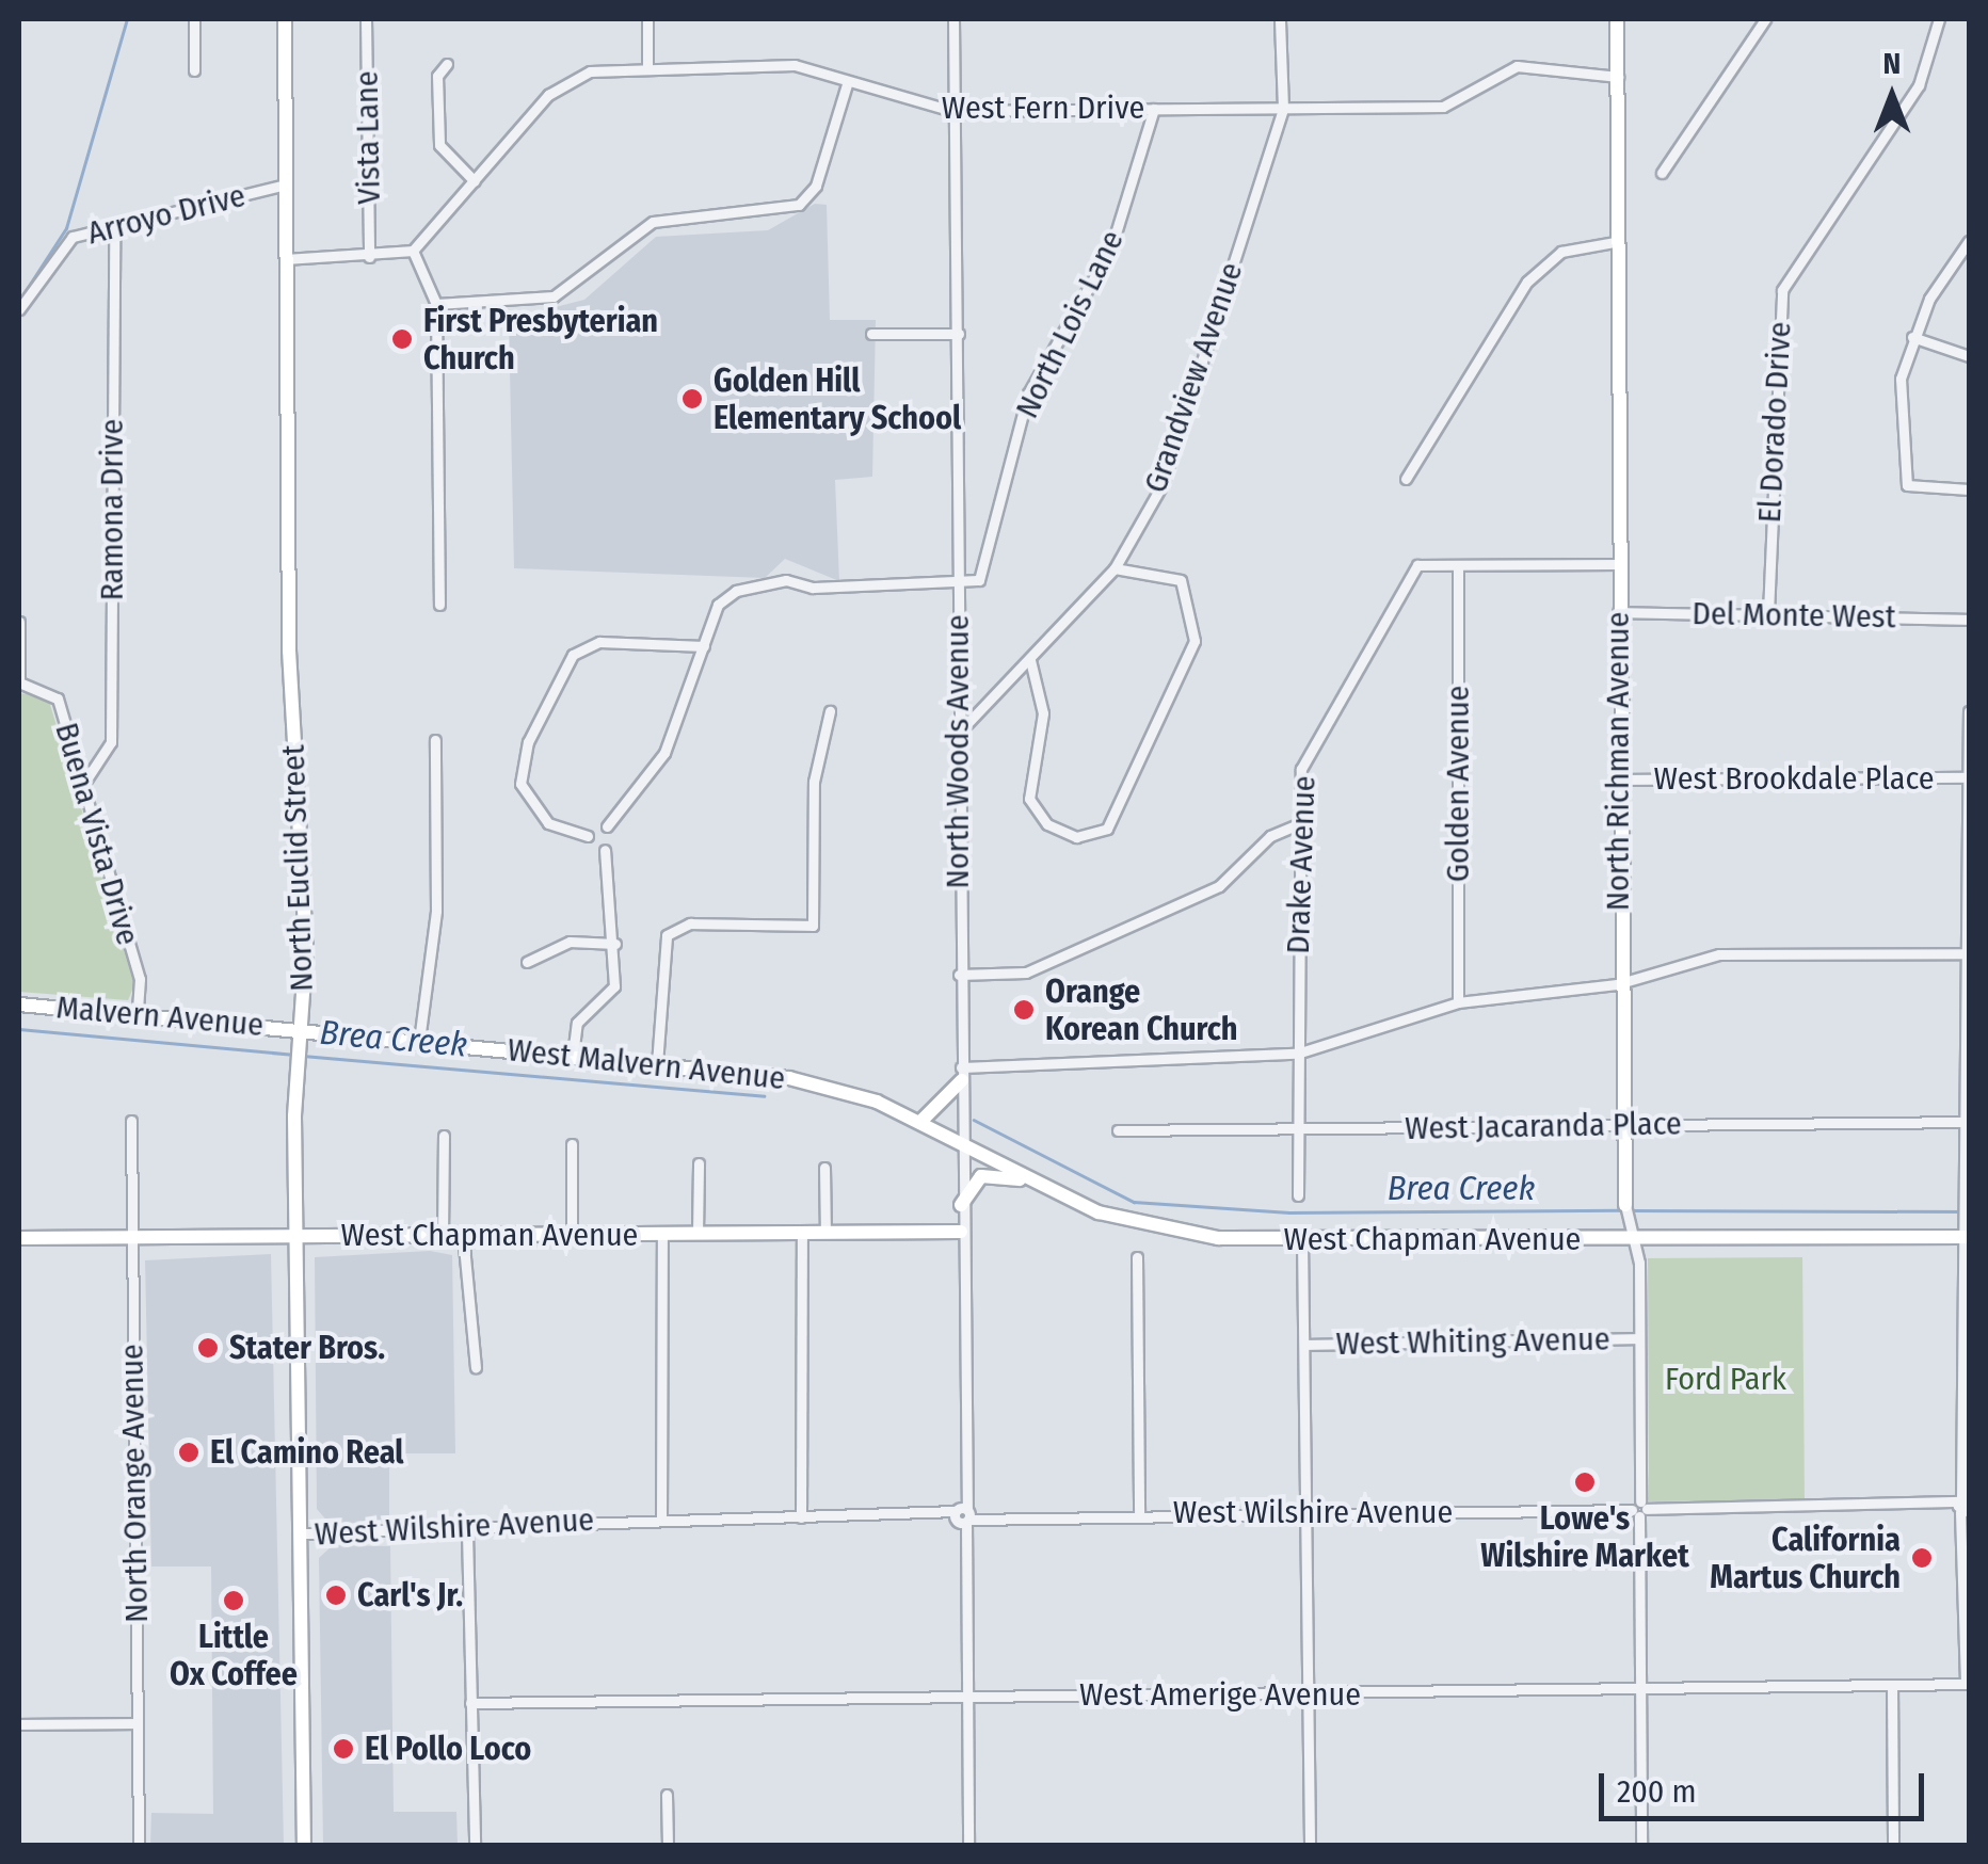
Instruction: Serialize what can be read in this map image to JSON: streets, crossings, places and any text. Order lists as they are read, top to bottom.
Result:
{
  "streets": {
    "main road": [
      "North Richman Avenue",
      "North Euclid Street",
      "Malvern Avenue",
      "West Malvern Avenue",
      "West Chapman Avenue"
    ],
    "street": [
      "West Fern Drive",
      "Vista Lane",
      "Arroyo Drive",
      "North Lois Lane",
      "Grandview Avenue",
      "El Dorado Drive",
      "Ramona Drive",
      "Del Monte West",
      "North Woods Avenue",
      "West Brookdale Place",
      "Golden Avenue",
      "Buena Vista Drive",
      "Drake Avenue",
      "West Jacaranda Place",
      "West Whiting Avenue",
      "North Orange Avenue",
      "West Wilshire Avenue",
      "West Amerige Avenue"
    ]
  },
  "crossings": [
    ["West Fern Drive", "North Lois Lane"],
    ["West Fern Drive", "Grandview Avenue"],
    ["West Fern Drive", "North Woods Avenue"],
    ["West Fern Drive", "North Richman Avenue"],
    ["Arroyo Drive", "Ramona Drive"],
    ["Arroyo Drive", "North Euclid Street"],
    ["North Lois Lane", "North Woods Avenue"],
    ["Grandview Avenue", "North Woods Avenue"],
    ["El Dorado Drive", "Del Monte West"],
    ["Ramona Drive", "Buena Vista Drive"],
    ["Del Monte West", "North Richman Avenue"],
    ["North Woods Avenue", "West Chapman Avenue"],
    ["North Woods Avenue", "West Wilshire Avenue"],
    ["North Woods Avenue", "West Amerige Avenue"],
    ["North Richman Avenue", "West Brookdale Place"],
    ["North Richman Avenue", "West Jacaranda Place"],
    ["North Richman Avenue", "West Chapman Avenue"],
    ["North Richman Avenue", "West Whiting Avenue"],
    ["North Richman Avenue", "West Wilshire Avenue"],
    ["North Richman Avenue", "West Amerige Avenue"],
    ["Golden Avenue", "Drake Avenue"],
    ["Buena Vista Drive", "Malvern Avenue"],
    ["Drake Avenue", "West Jacaranda Place"],
    ["North Euclid Street", "Malvern Avenue"],
    ["North Euclid Street", "West Malvern Avenue"],
    ["North Euclid Street", "West Chapman Avenue"],
    ["North Euclid Street", "West Wilshire Avenue"],
    ["Malvern Avenue", "West Malvern Avenue"],
    ["West Malvern Avenue", "West Chapman Avenue"],
    ["West Chapman Avenue", "North Orange Avenue"]
  ],
  "water": ["Brea Creek"],
  "parks": ["Ford Park"],
  "places": [
    "First Presbyterian Church",
    "Golden Hill Elementary School",
    "Orange Korean Church",
    "Stater Bros.",
    "El Camino Real",
    "Lowe's Wilshire Market",
    "California Martus Church",
    "Carl's Jr.",
    "Little Ox Coffee",
    "El Pollo Loco"
  ],
  "scale_bar": "200 m",
  "north": "top"
}
